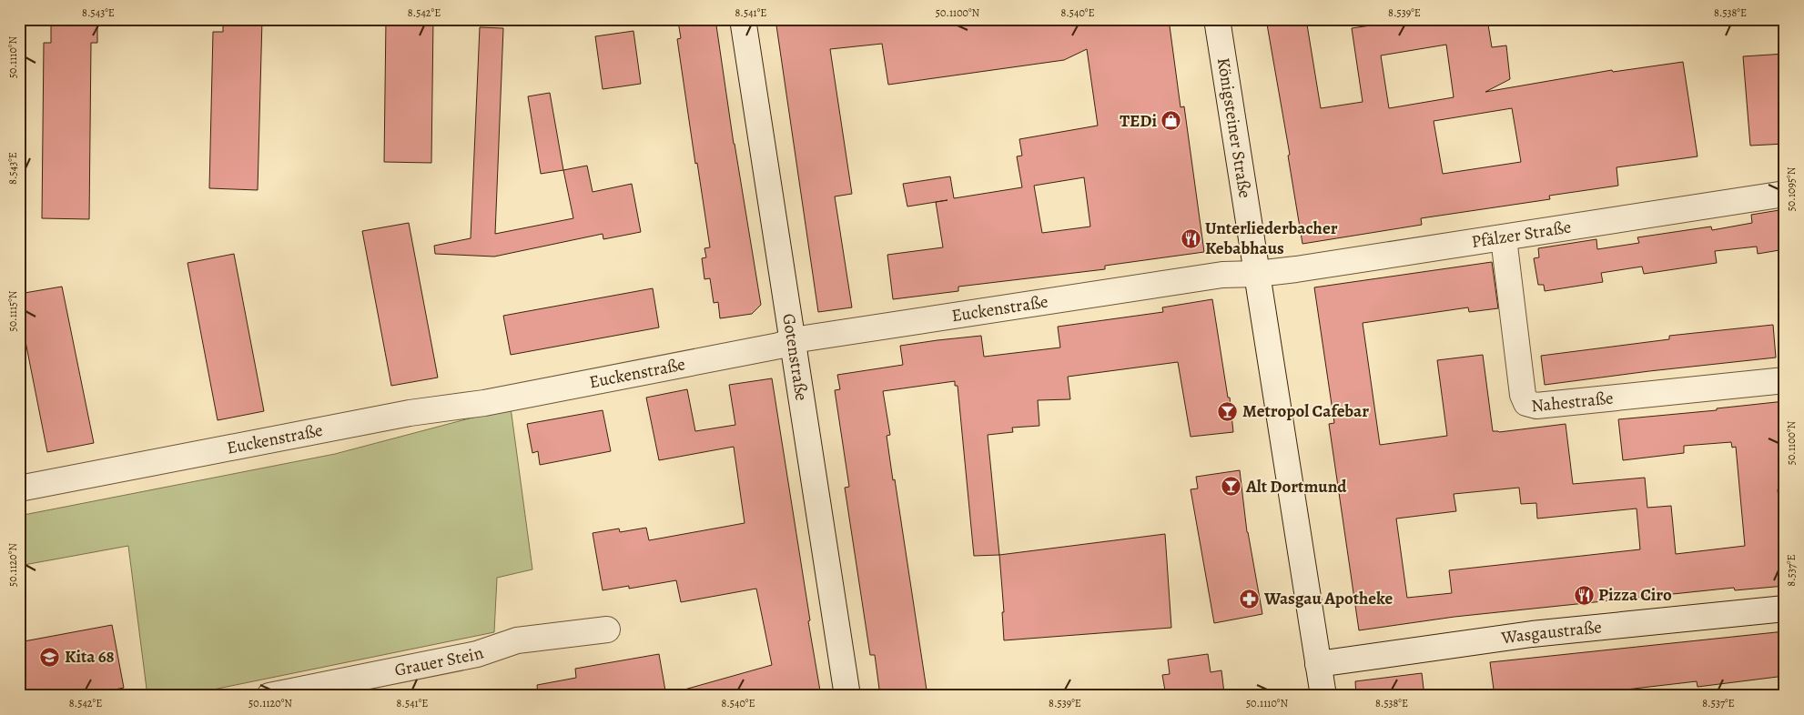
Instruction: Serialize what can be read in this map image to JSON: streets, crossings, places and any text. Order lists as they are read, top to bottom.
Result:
{
  "streets": {
    "street": [
      "Königsteiner Straße",
      "Pfälzer Straße",
      "Euckenstraße",
      "Gotenstraße",
      "Nahestraße",
      "Wasgaustraße",
      "Grauer Stein"
    ]
  },
  "crossings": [
    ["Königsteiner Straße", "Pfälzer Straße"],
    ["Königsteiner Straße", "Euckenstraße"],
    ["Königsteiner Straße", "Wasgaustraße"],
    ["Pfälzer Straße", "Euckenstraße"],
    ["Pfälzer Straße", "Nahestraße"],
    ["Euckenstraße", "Gotenstraße"]
  ],
  "places": {
    "shop": ["TEDi"],
    "restaurant": ["Unterliederbacher Kebabhaus", "Pizza Ciro"],
    "bar": ["Metropol Cafebar", "Alt Dortmund"],
    "pharmacy": ["Wasgau Apotheke"],
    "school or university": ["Kita 68"]
  },
  "coordinates": [
    "8.543°E",
    "8.542°E",
    "8.541°E",
    "50.1100°N",
    "8.540°E",
    "8.539°E",
    "8.538°E",
    "50.1110°N",
    "50.1095°N",
    "50.1115°N",
    "50.1120°N",
    "8.537°E"
  ]
}
